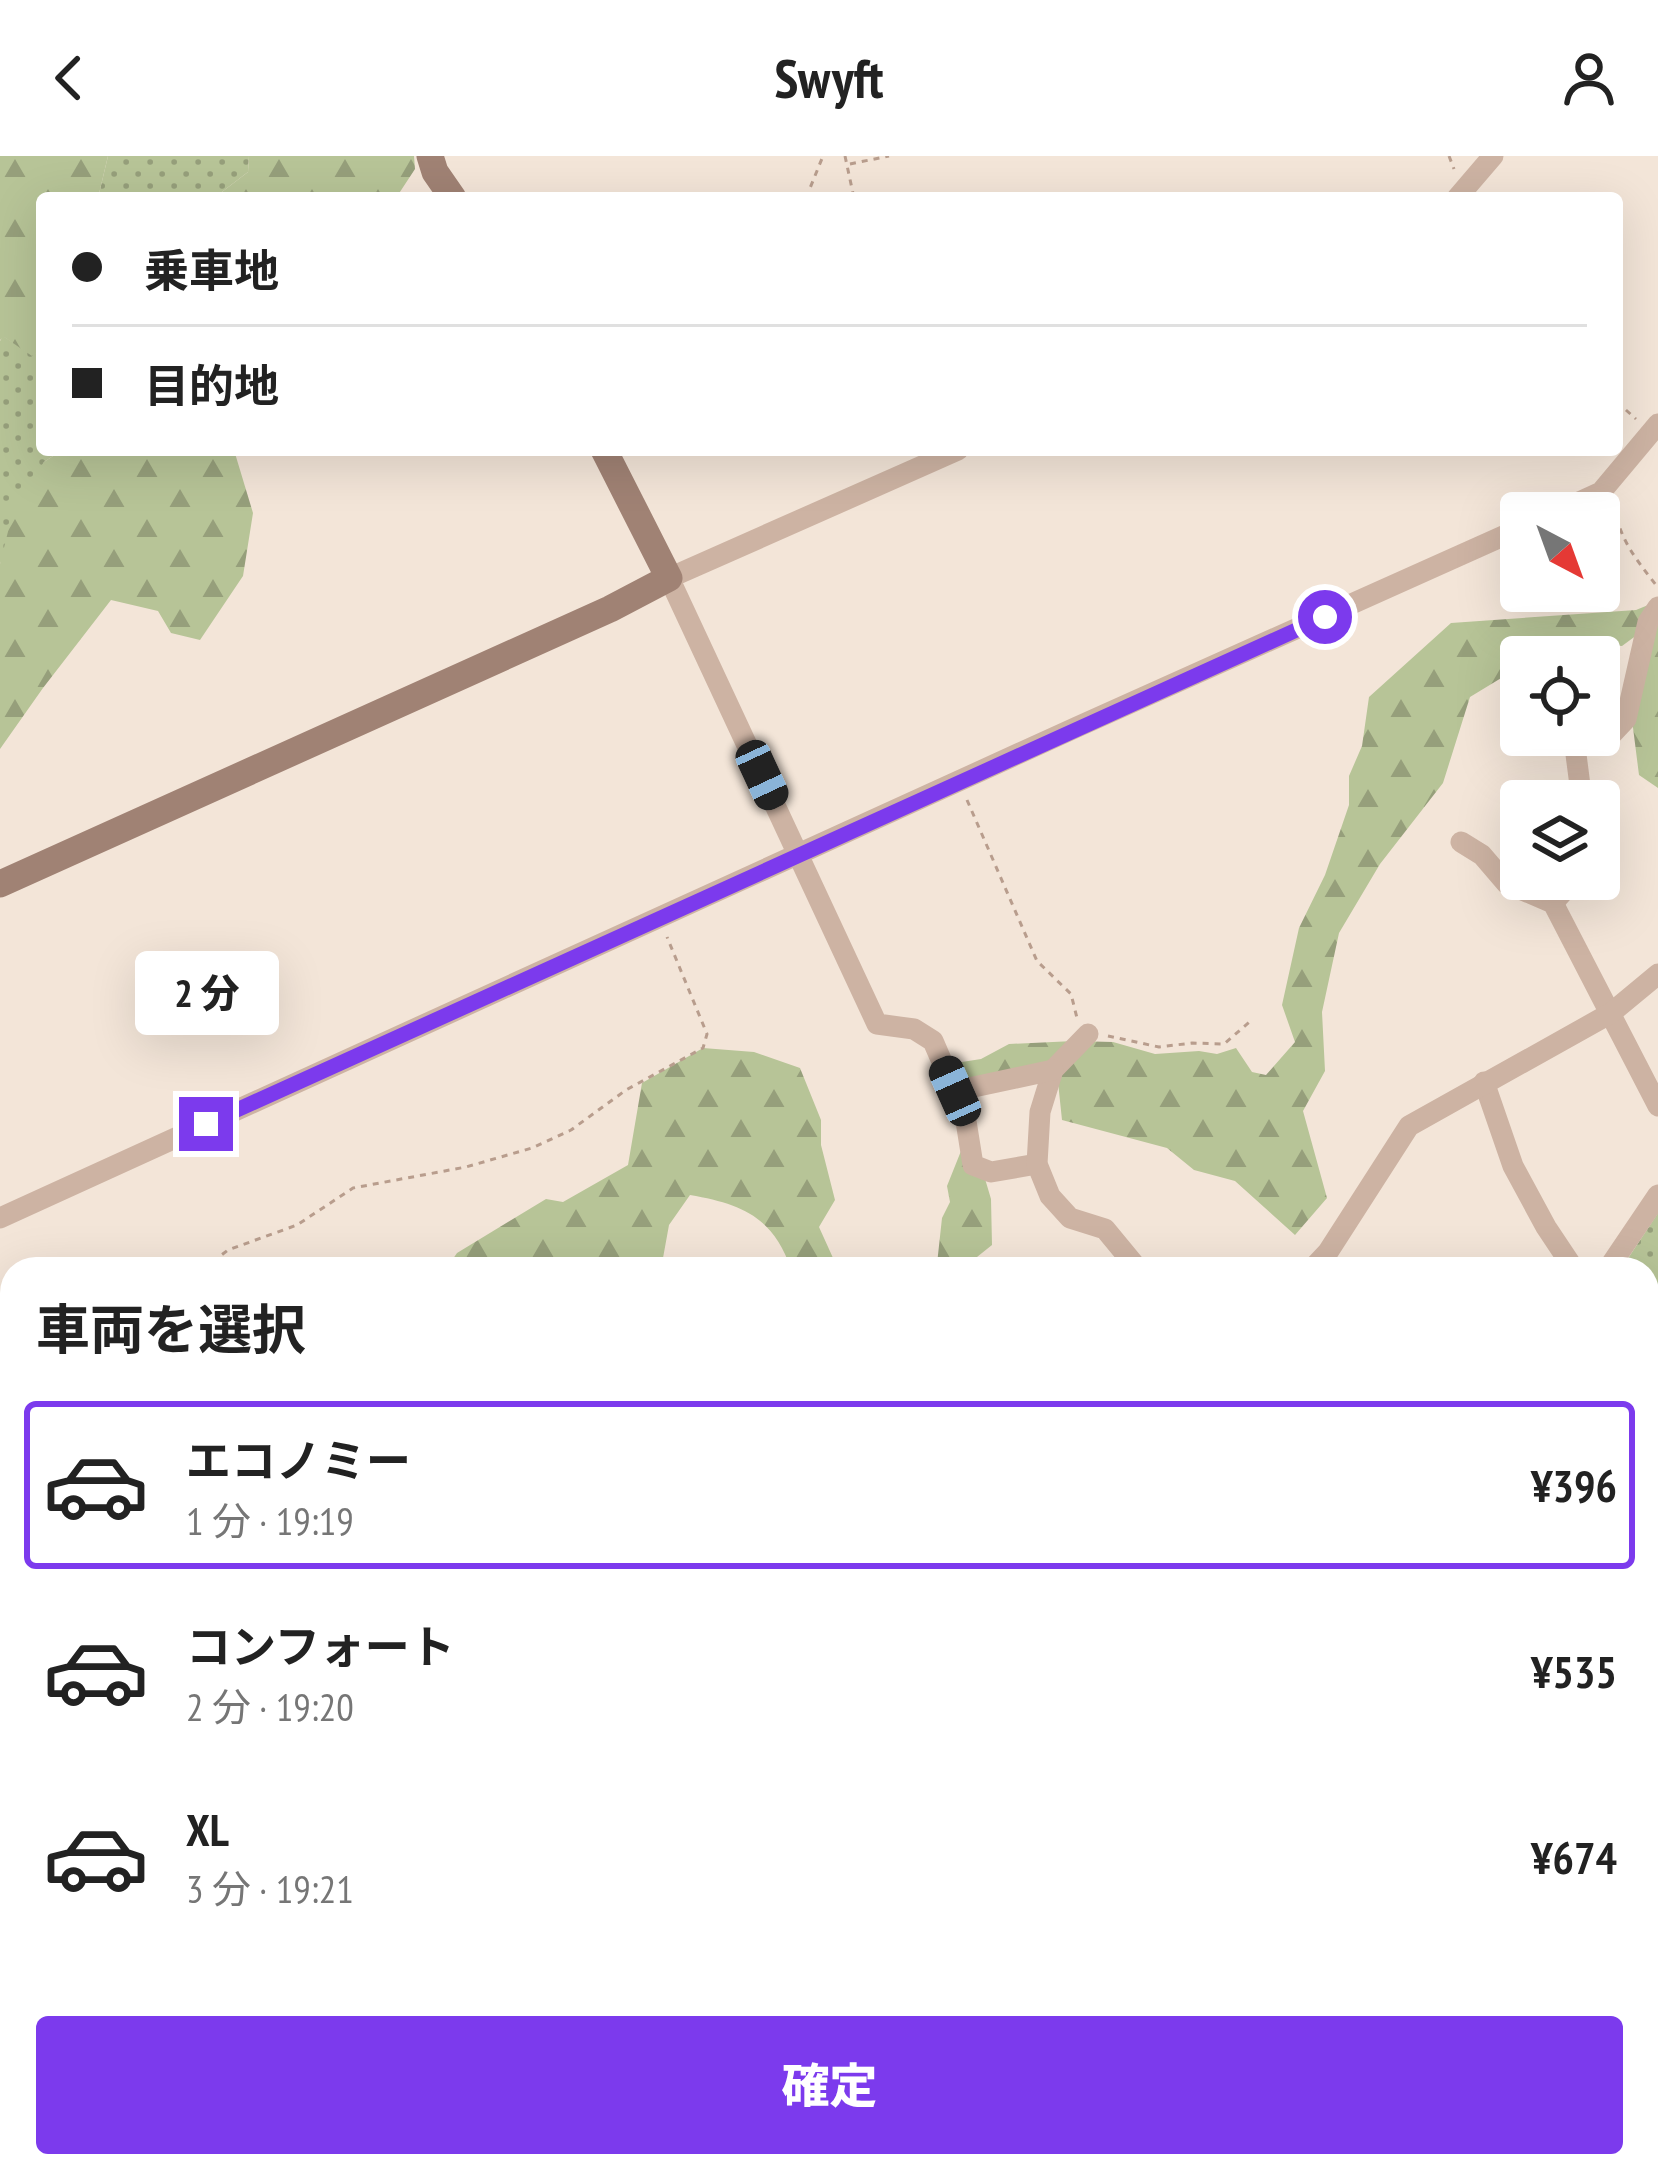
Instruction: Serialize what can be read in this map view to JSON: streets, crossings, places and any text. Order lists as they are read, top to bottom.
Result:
{
  "north": "bottom right",
  "page": {
    "header": "Swyft",
    "banner": ["乗車地", "目的地"],
    "bubble": "2 分",
    "heading": "車両を選択",
    "list": [
      {
        "name": "エコノミー",
        "note": "1 分 · 19:19",
        "value": "¥396"
      },
      {
        "name": "コンフォート",
        "note": "2 分 · 19:20",
        "value": "¥535"
      },
      {
        "name": "XL",
        "note": "3 分 · 19:21",
        "value": "¥674"
      }
    ],
    "buttons": "確定"
  }
}
